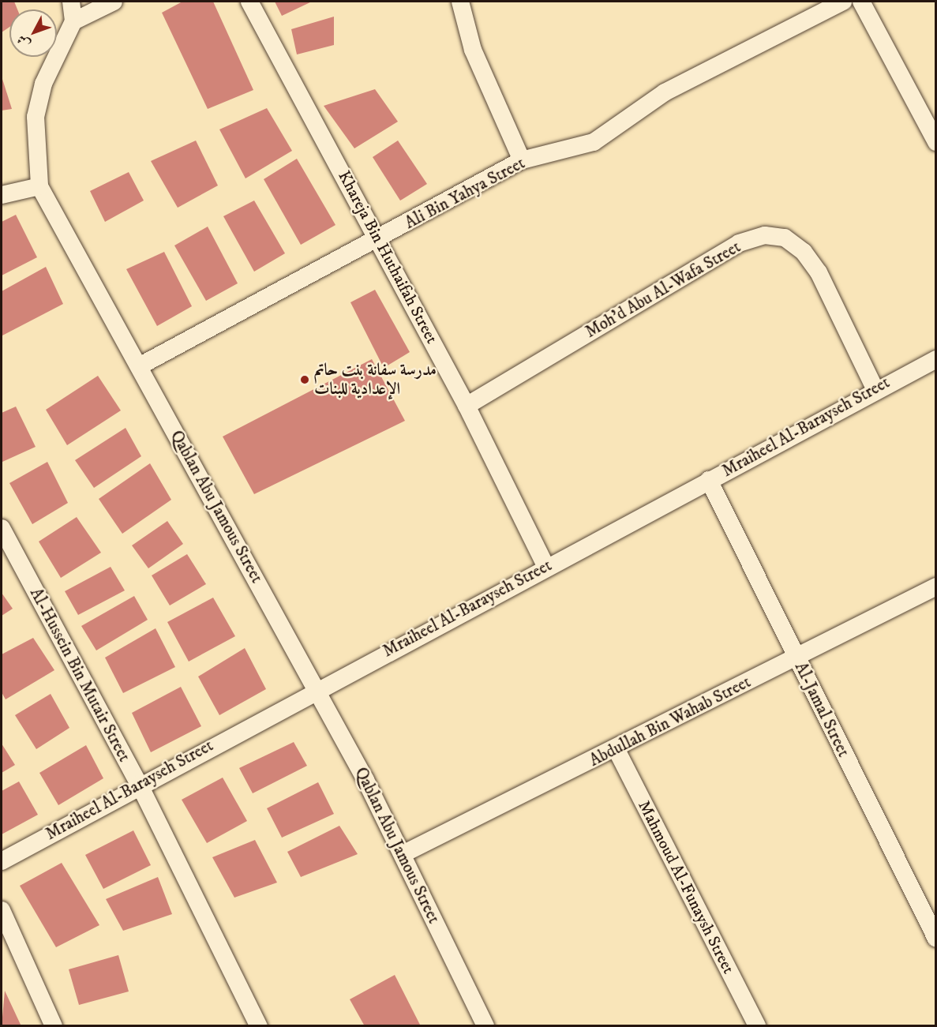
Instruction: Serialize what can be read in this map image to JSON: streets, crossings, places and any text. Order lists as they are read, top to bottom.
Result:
{
  "streets": {
    "street": [
      "Ali Bin Yahya Street",
      "Khareja Bin Huthaifah Street",
      "Moh'd Abu Al-Wafa Street",
      "Mraiheel Al-Barayseh Street",
      "Qablan Abu Jamous Street",
      "Al-Hussein Bin Mutair Street",
      "Al-Jamal Street",
      "Abdullah Bin Wahab Street",
      "Mahmoud Al-Funaysh Street"
    ]
  },
  "crossings": [
    ["Ali Bin Yahya Street", "Khareja Bin Huthaifah Street"],
    ["Ali Bin Yahya Street", "Qablan Abu Jamous Street"],
    ["Khareja Bin Huthaifah Street", "Moh'd Abu Al-Wafa Street"],
    ["Khareja Bin Huthaifah Street", "Mraiheel Al-Barayseh Street"],
    ["Moh'd Abu Al-Wafa Street", "Mraiheel Al-Barayseh Street"],
    ["Mraiheel Al-Barayseh Street", "Qablan Abu Jamous Street"],
    ["Mraiheel Al-Barayseh Street", "Al-Hussein Bin Mutair Street"],
    ["Mraiheel Al-Barayseh Street", "Al-Jamal Street"],
    ["Qablan Abu Jamous Street", "Abdullah Bin Wahab Street"],
    ["Al-Jamal Street", "Abdullah Bin Wahab Street"],
    ["Abdullah Bin Wahab Street", "Mahmoud Al-Funaysh Street"]
  ],
  "places": ["مدرسة سفانة بنت حاتم الإعدادية للبنات"],
  "north": "bottom left"
}
